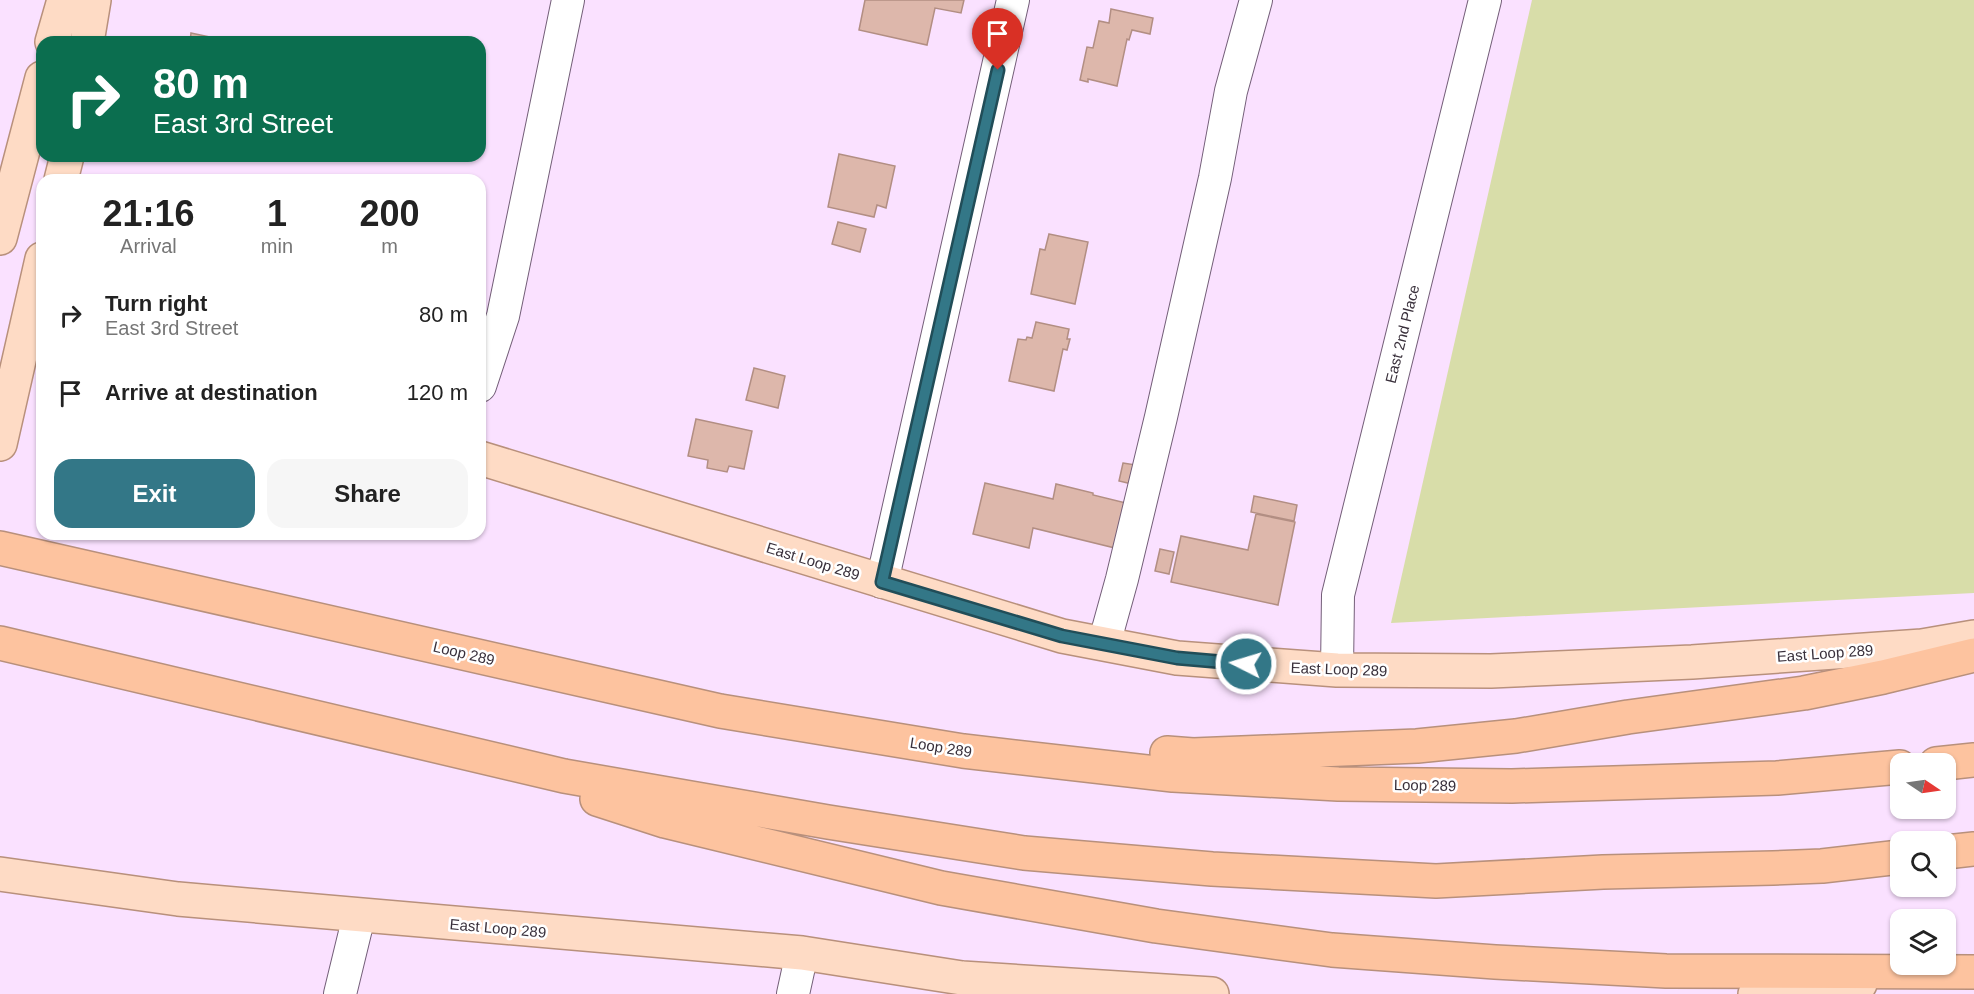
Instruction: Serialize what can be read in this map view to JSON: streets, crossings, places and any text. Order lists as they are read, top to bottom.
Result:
{
  "streets": {
    "highway": ["Loop 289"],
    "main road": ["East Loop 289"],
    "street": ["East 2nd Place"]
  },
  "crossings": [
    ["East 2nd Place", "East Loop 289"]
  ],
  "north": "right",
  "page": {
    "turn": ["80 m", "East 3rd Street"],
    "eta": [
      "21:16",
      "Arrival",
      "1",
      "min",
      "200",
      "m"
    ],
    "list": [
      {
        "name": "Turn right",
        "note": "East 3rd Street",
        "value": "80 m"
      },
      {
        "name": "Arrive at destination",
        "value": "120 m"
      }
    ],
    "buttons": ["Exit", "Share"]
  }
}
